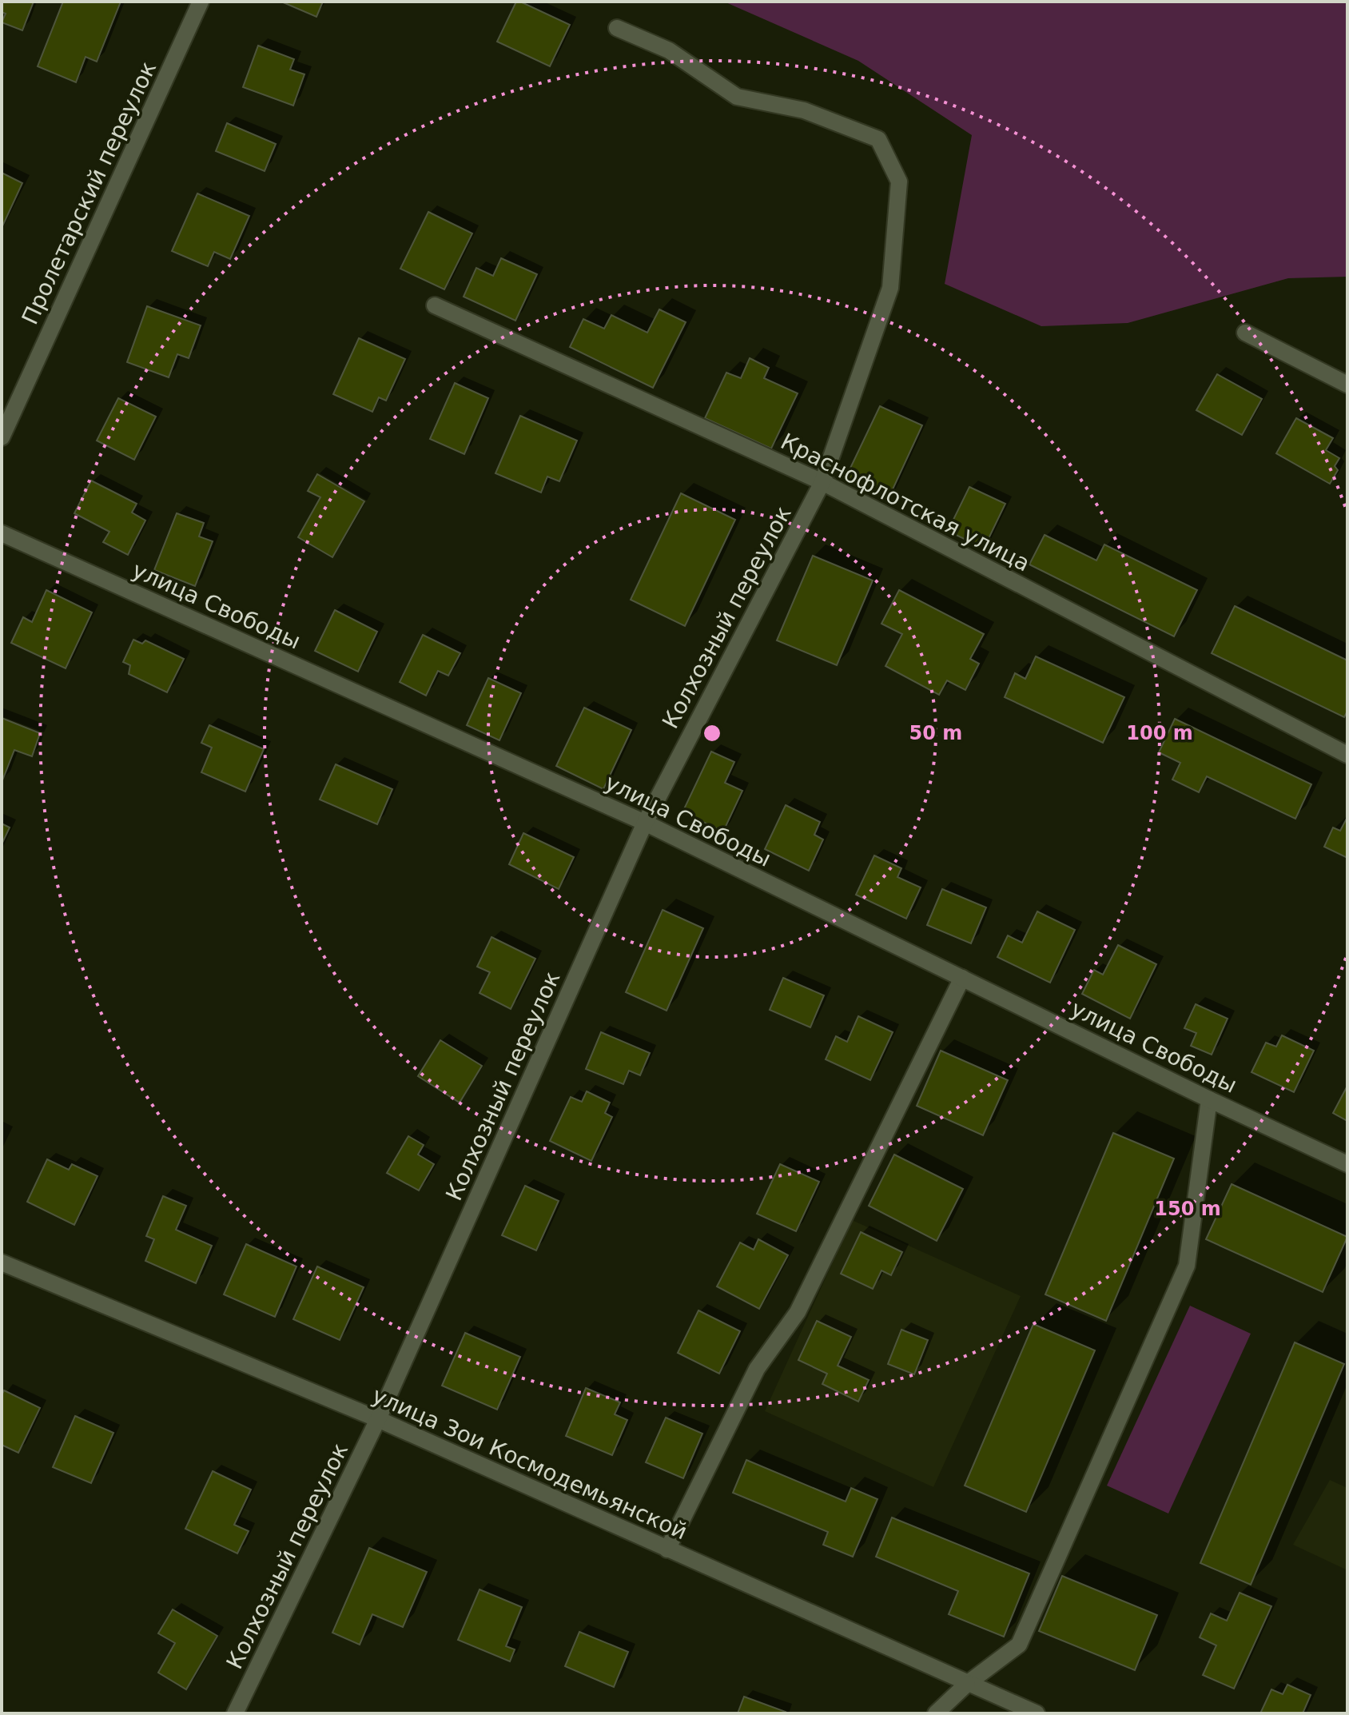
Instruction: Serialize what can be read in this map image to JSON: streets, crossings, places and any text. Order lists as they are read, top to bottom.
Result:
{
  "streets": {
    "street": [
      "Пролетарский переулок",
      "Краснофлотская улица",
      "улица Свободы",
      "Колхозный переулок",
      "улица Зои Космодемьянской"
    ]
  },
  "crossings": [
    ["Краснофлотская улица", "Колхозный переулок"],
    ["улица Свободы", "Колхозный переулок"],
    ["Колхозный переулок", "улица Зои Космодемьянской"]
  ],
  "rings": ["50 m", "100 m", "150 m"]
}
